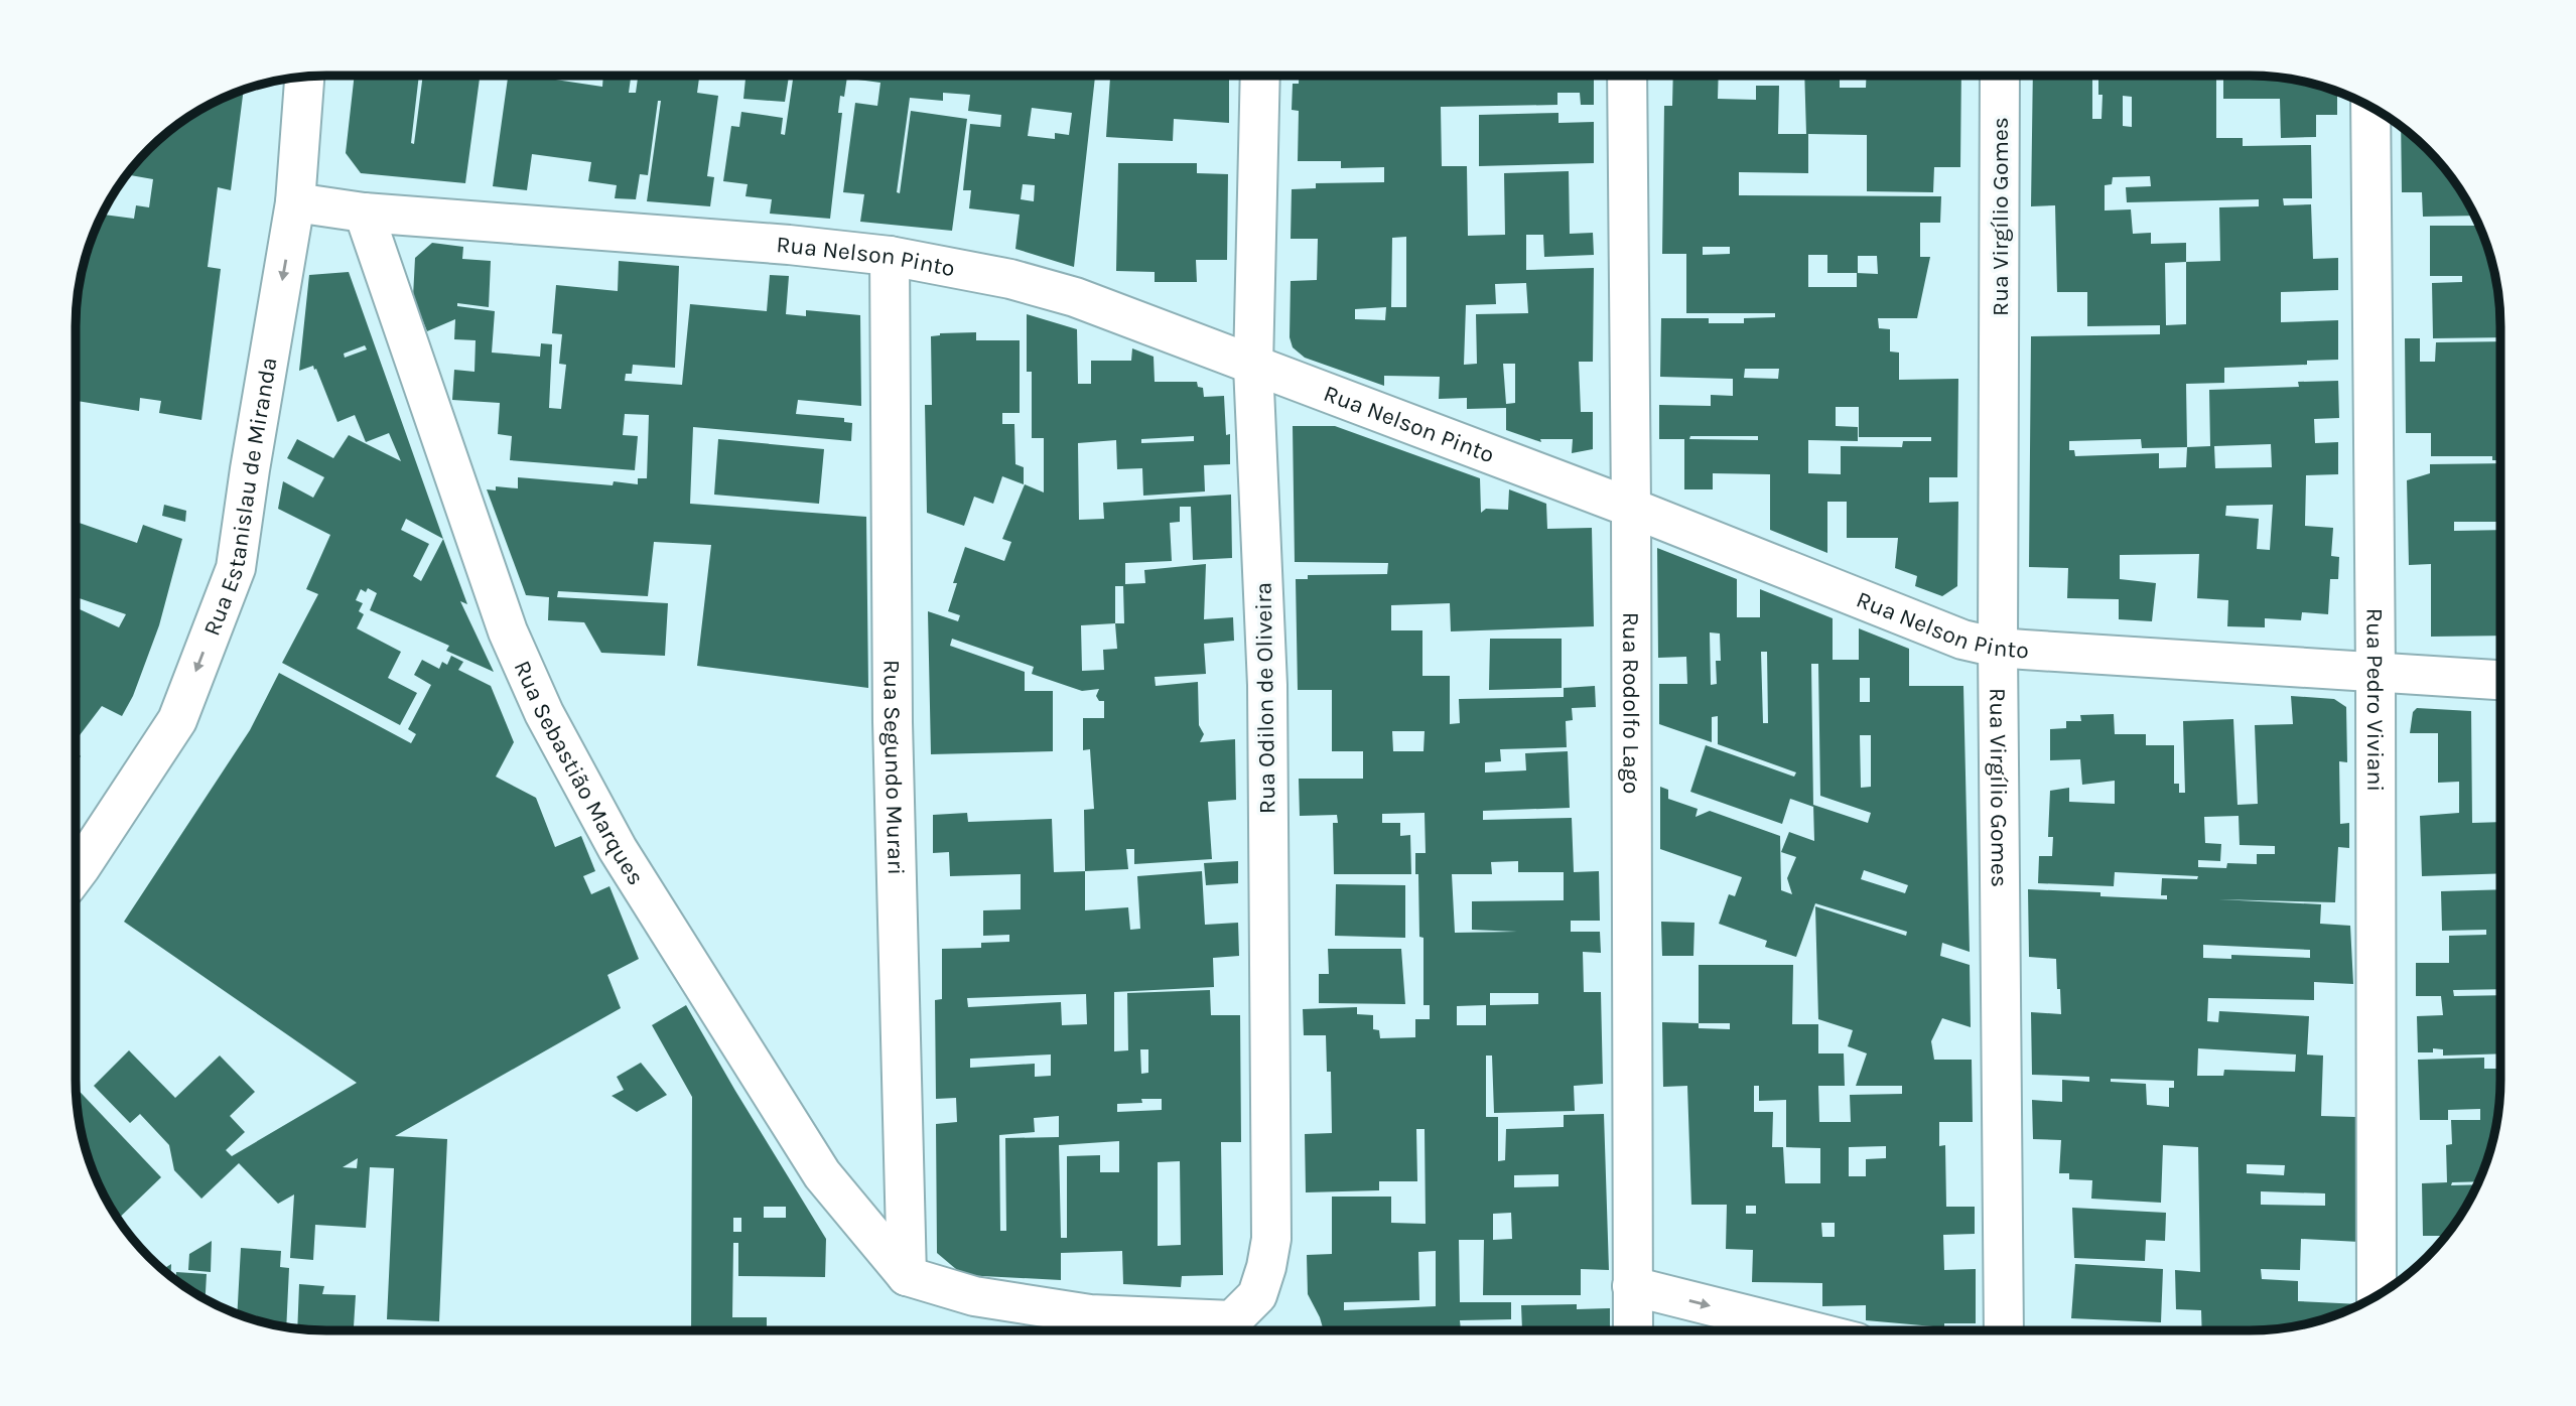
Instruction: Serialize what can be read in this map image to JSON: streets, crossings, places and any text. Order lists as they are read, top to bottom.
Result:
{
  "streets": {
    "street": [
      "Rua Virgílio Gomes",
      "Rua Nelson Pinto",
      "Rua Estanislau de Miranda",
      "Rua Odilon de Oliveira",
      "Rua Pedro Viviani",
      "Rua Rodolfo Lago",
      "Rua Segundo Murari",
      "Rua Sebastião Marques"
    ]
  },
  "crossings": [
    ["Rua Virgílio Gomes", "Rua Nelson Pinto"],
    ["Rua Nelson Pinto", "Rua Estanislau de Miranda"],
    ["Rua Nelson Pinto", "Rua Odilon de Oliveira"],
    ["Rua Nelson Pinto", "Rua Pedro Viviani"],
    ["Rua Nelson Pinto", "Rua Rodolfo Lago"],
    ["Rua Nelson Pinto", "Rua Segundo Murari"],
    ["Rua Nelson Pinto", "Rua Sebastião Marques"],
    ["Rua Odilon de Oliveira", "Rua Segundo Murari"],
    ["Rua Odilon de Oliveira", "Rua Sebastião Marques"],
    ["Rua Segundo Murari", "Rua Sebastião Marques"]
  ],
  "one_way": ["Rua Estanislau de Miranda"]
}
